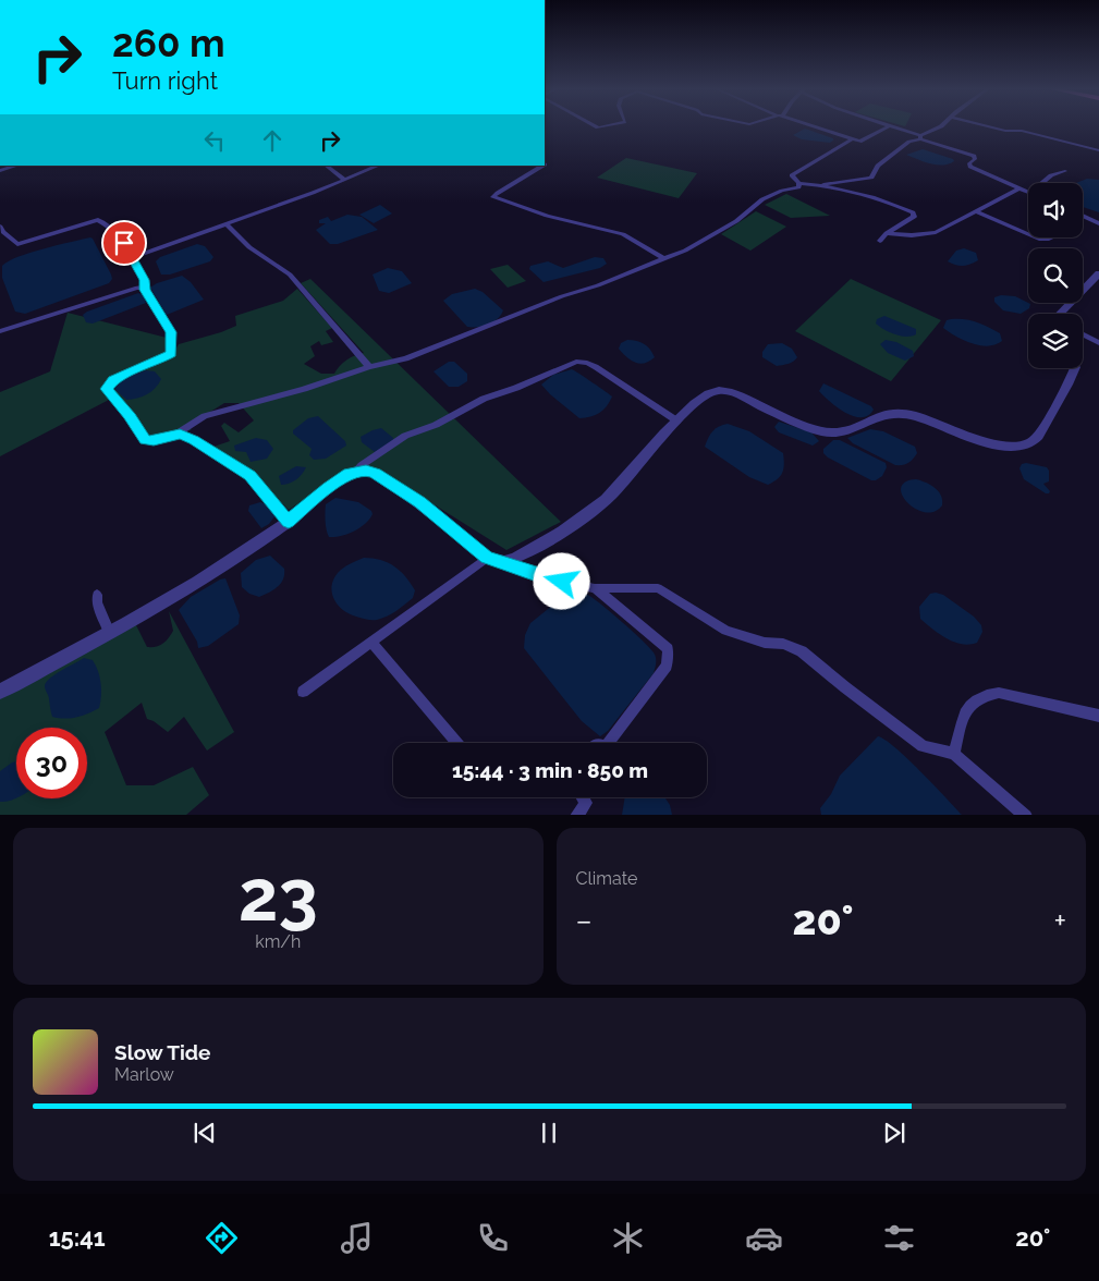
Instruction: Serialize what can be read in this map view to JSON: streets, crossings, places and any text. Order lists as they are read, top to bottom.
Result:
{
  "page": {
    "turn": ["260 m", "Turn right"],
    "limit": "30",
    "trip": "15:44 · 3 min · 850 m",
    "tile": [
      ["23", "km/h"],
      "Climate"
    ],
    "heat": ["−", "20°", "+"],
    "song": ["Slow Tide", "Marlow"],
    "tabs": ["15:41", "20°"]
  }
}
